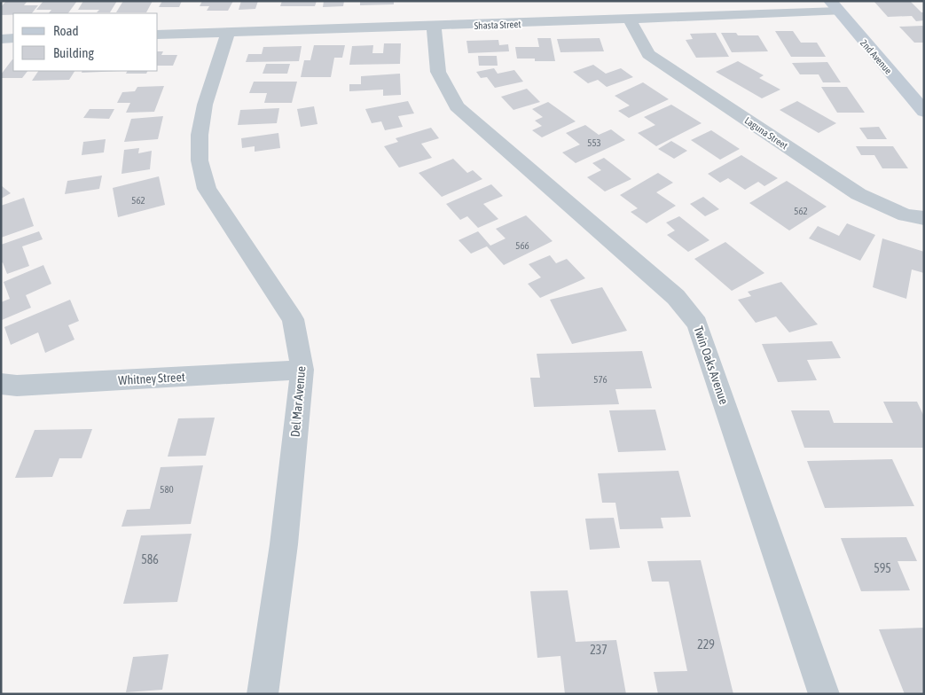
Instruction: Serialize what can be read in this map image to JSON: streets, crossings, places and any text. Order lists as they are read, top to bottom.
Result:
{
  "streets": {
    "street": [
      "Shasta Street",
      "2nd Avenue",
      "Laguna Street",
      "Twin Oaks Avenue",
      "Whitney Street",
      "Del Mar Avenue"
    ]
  },
  "crossings": [
    ["Shasta Street", "2nd Avenue"],
    ["Shasta Street", "Laguna Street"],
    ["Shasta Street", "Twin Oaks Avenue"],
    ["Shasta Street", "Del Mar Avenue"],
    ["Whitney Street", "Del Mar Avenue"]
  ],
  "house_numbers": [
    "553",
    "562",
    "562",
    "566",
    "576",
    "580",
    "586",
    "595",
    "229",
    "237"
  ],
  "legend": ["Road", "Building"]
}
